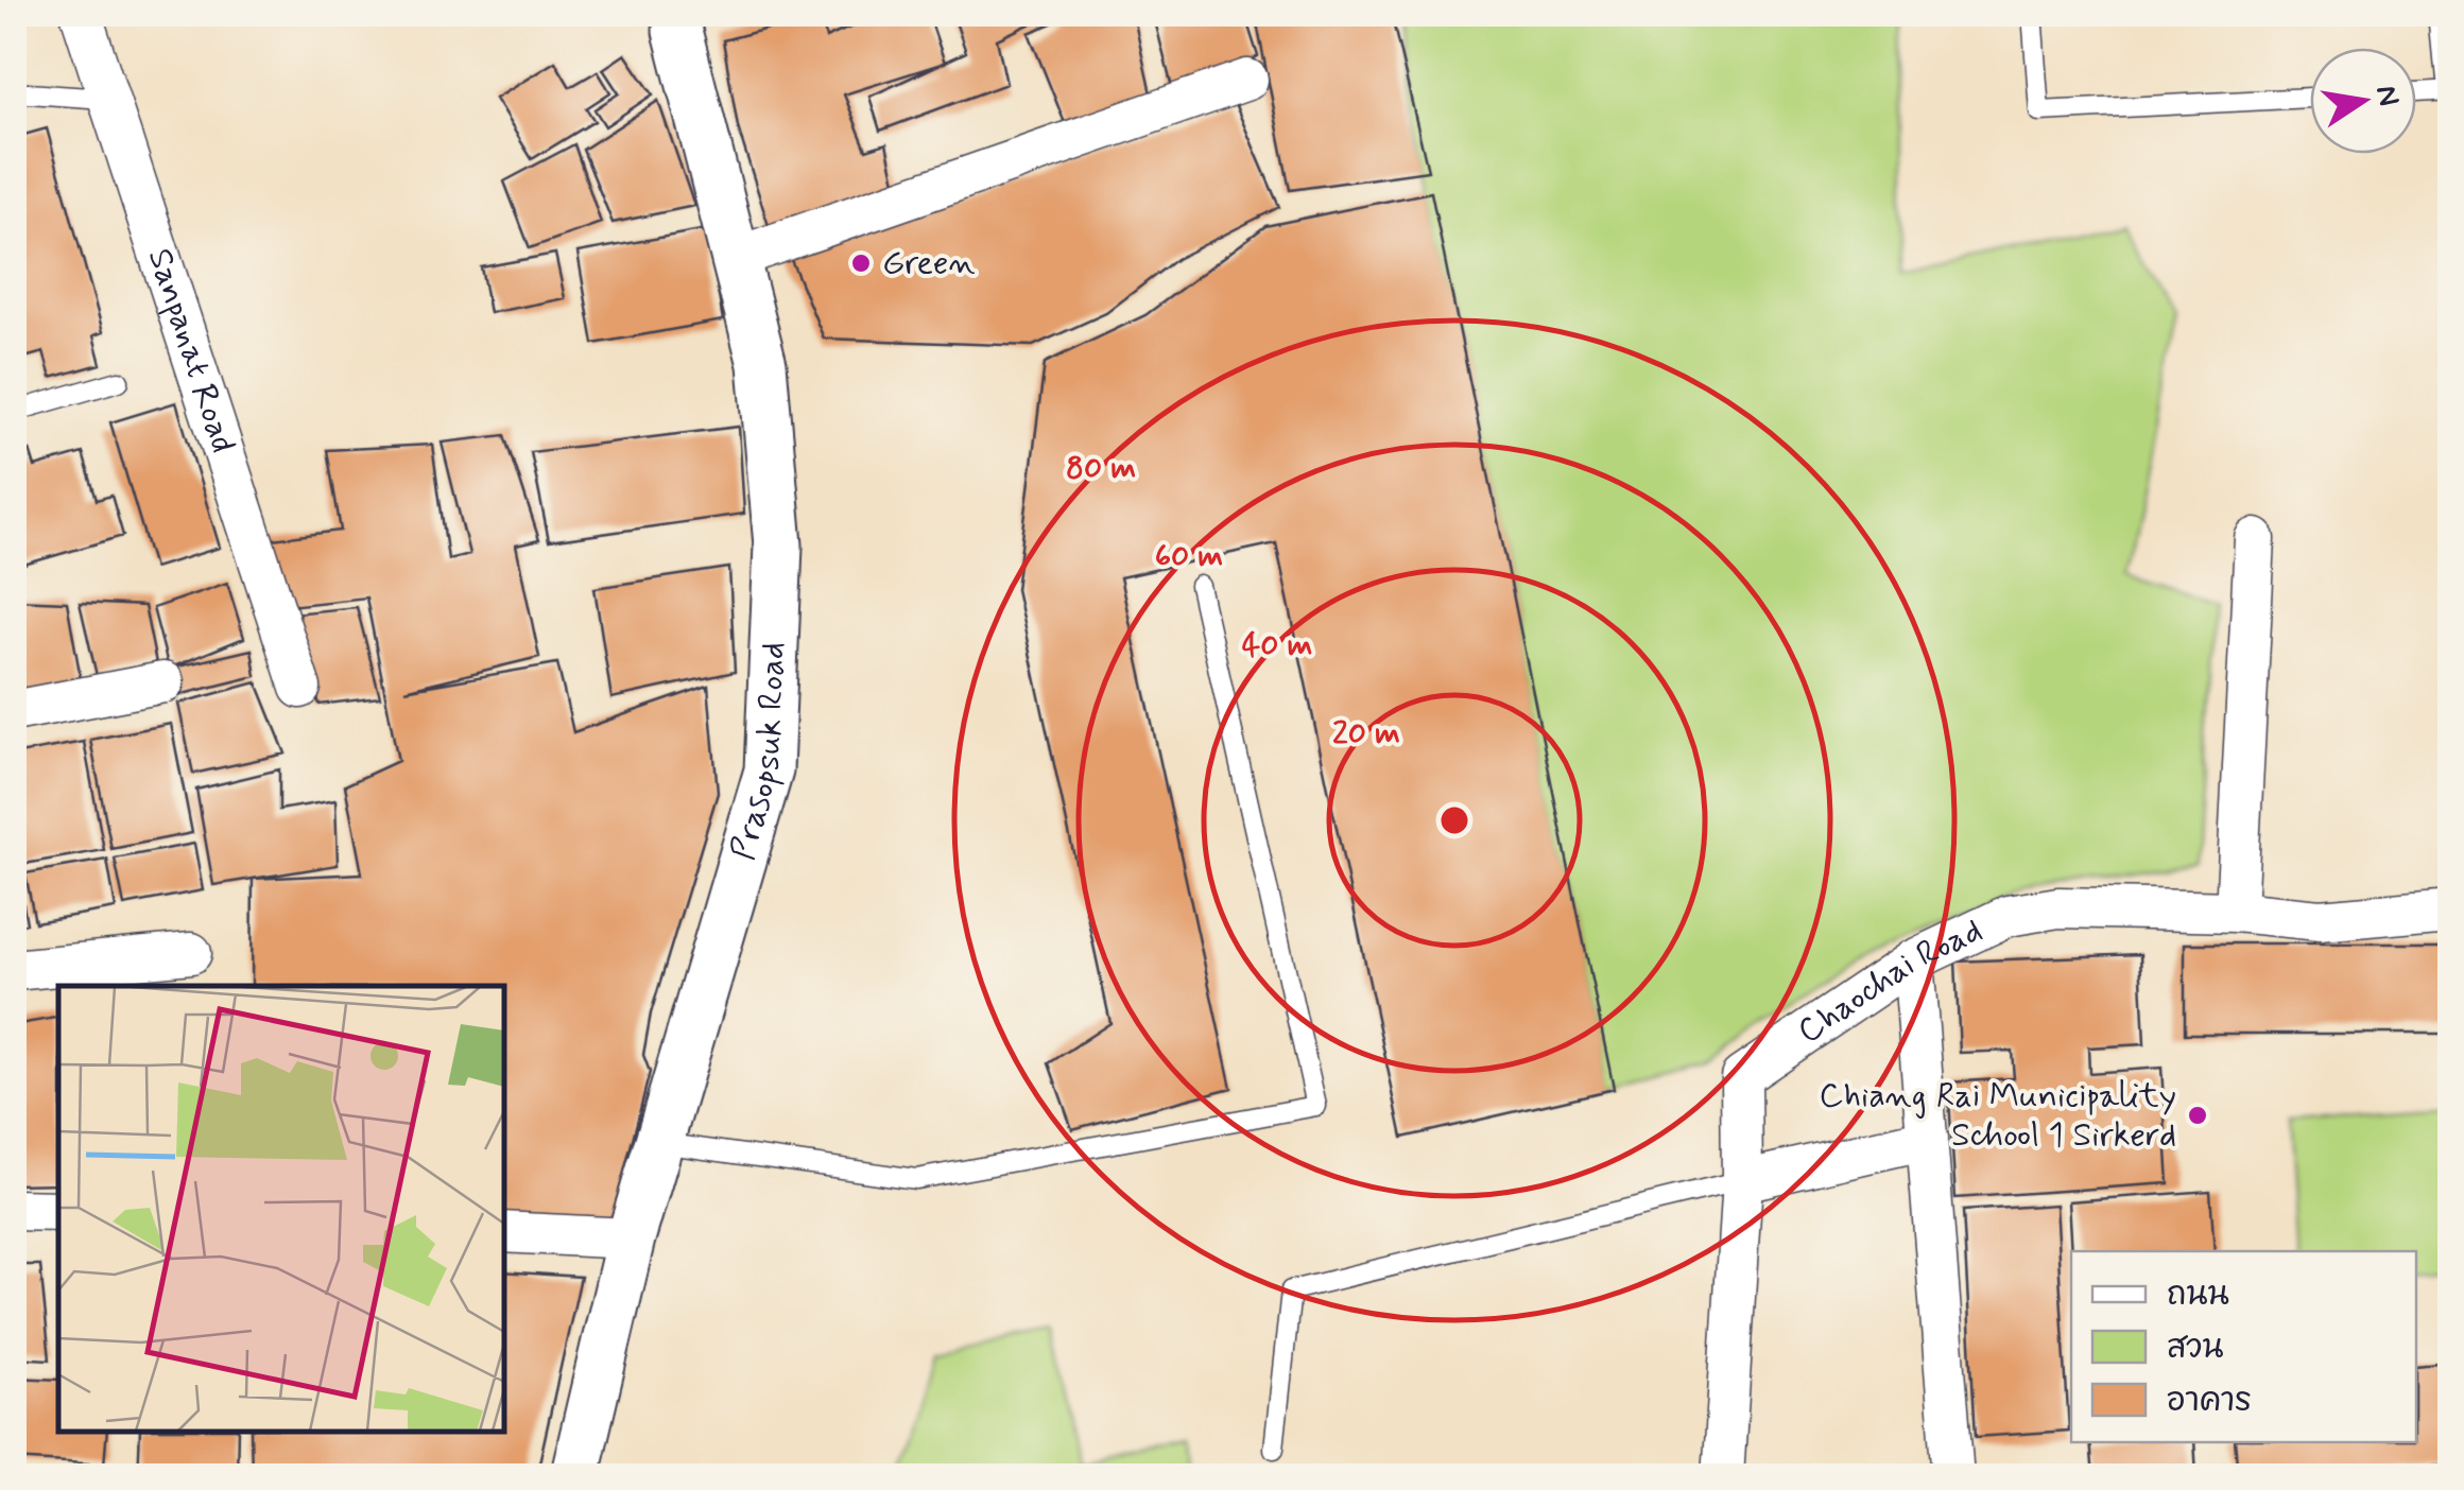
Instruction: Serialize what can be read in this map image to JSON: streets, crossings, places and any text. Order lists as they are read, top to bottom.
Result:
{
  "streets": {
    "street": ["Sanpanat Road", "Prasopsuk Road", "Chaochai Road"]
  },
  "places": ["Green", "Chiang Rai Municipality School 1 Sirkerd"],
  "legend": ["ถนน", "สวน", "อาคาร"],
  "north": "right",
  "rings": [
    "80 m",
    "60 m",
    "40 m",
    "20 m"
  ]
}
